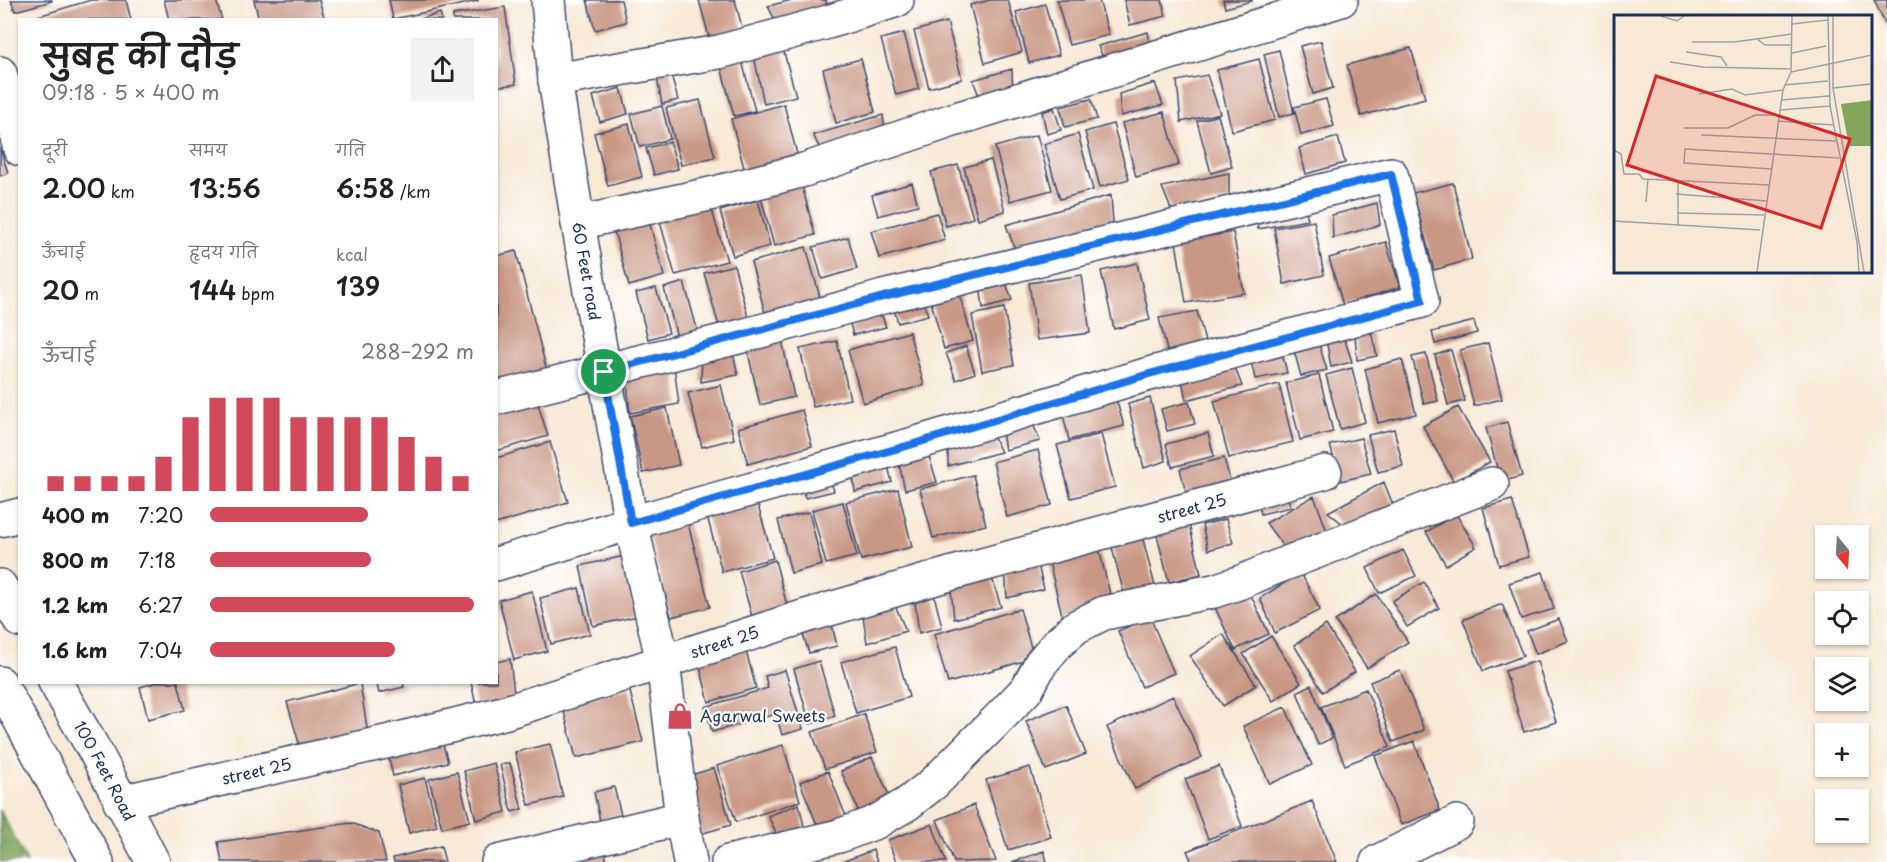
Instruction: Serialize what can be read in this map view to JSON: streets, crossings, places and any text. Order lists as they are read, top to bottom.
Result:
{
  "streets": {
    "street": ["60 Feet road", "street 25", "100 Feet Road"]
  },
  "crossings": [
    ["60 Feet road", "street 25"],
    ["street 25", "100 Feet Road"]
  ],
  "places": {
    "shop": ["Agarwal Sweets"]
  },
  "north": "bottom",
  "page": {
    "heading": ["सुबह की दौड़", "09:18 · 5 × 400 m"],
    "stats": [
      ["दूरी", "2.00 km"],
      ["समय", "13:56"],
      ["गति", "6:58 /km"],
      ["ऊँचाई", "20 m"],
      ["हृदय गति", "144 bpm"],
      ["kcal", "139"]
    ],
    "chart": ["ऊँचाई", "288–292 m"],
    "list": [
      {
        "name": "400 m",
        "note": "7:20"
      },
      {
        "name": "800 m",
        "note": "7:18"
      },
      {
        "name": "1.2 km",
        "note": "6:27"
      },
      {
        "name": "1.6 km",
        "note": "7:04"
      }
    ],
    "map_buttons": ["+", "−"]
  }
}
